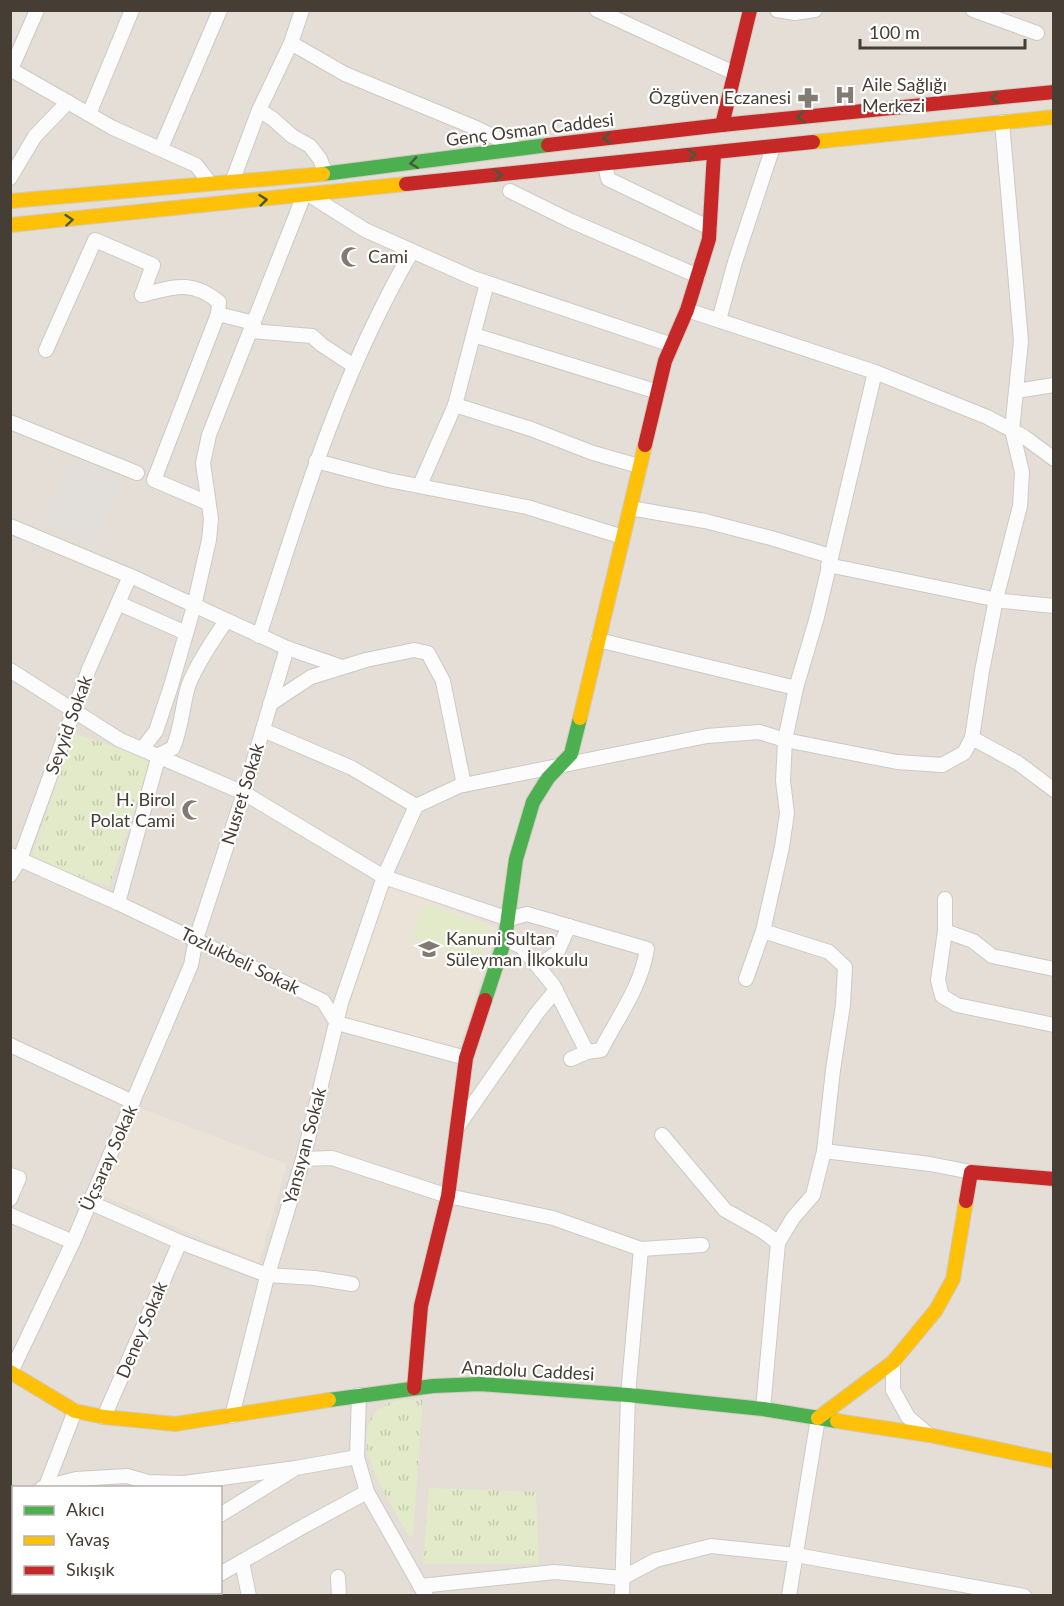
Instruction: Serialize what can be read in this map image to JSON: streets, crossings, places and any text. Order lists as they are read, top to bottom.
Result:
{
  "streets": {
    "street": [
      "Genç Osman Caddesi",
      "Seyyid Sokak",
      "Nusret Sokak",
      "Tozlukbeli Sokak",
      "Yansıyan Sokak",
      "Üçsaray Sokak",
      "Deney Sokak",
      "Anadolu Caddesi"
    ]
  },
  "crossings": [
    ["Seyyid Sokak", "Tozlukbeli Sokak"],
    ["Nusret Sokak", "Tozlukbeli Sokak"],
    ["Nusret Sokak", "Üçsaray Sokak"],
    ["Tozlukbeli Sokak", "Yansıyan Sokak"],
    ["Tozlukbeli Sokak", "Üçsaray Sokak"],
    ["Yansıyan Sokak", "Anadolu Caddesi"],
    ["Üçsaray Sokak", "Anadolu Caddesi"],
    ["Deney Sokak", "Anadolu Caddesi"]
  ],
  "places": {
    "hospital": ["Aile Sağlığı Merkezi"],
    "pharmacy": ["Özgüven Eczanesi"],
    "mosque": ["Cami", "H. Birol Polat Cami"],
    "school or university": ["Kanuni Sultan Süleyman İlkokulu"]
  },
  "legend": ["Akıcı", "Yavaş", "Sıkışık"],
  "scale_bar": "100 m"
}
